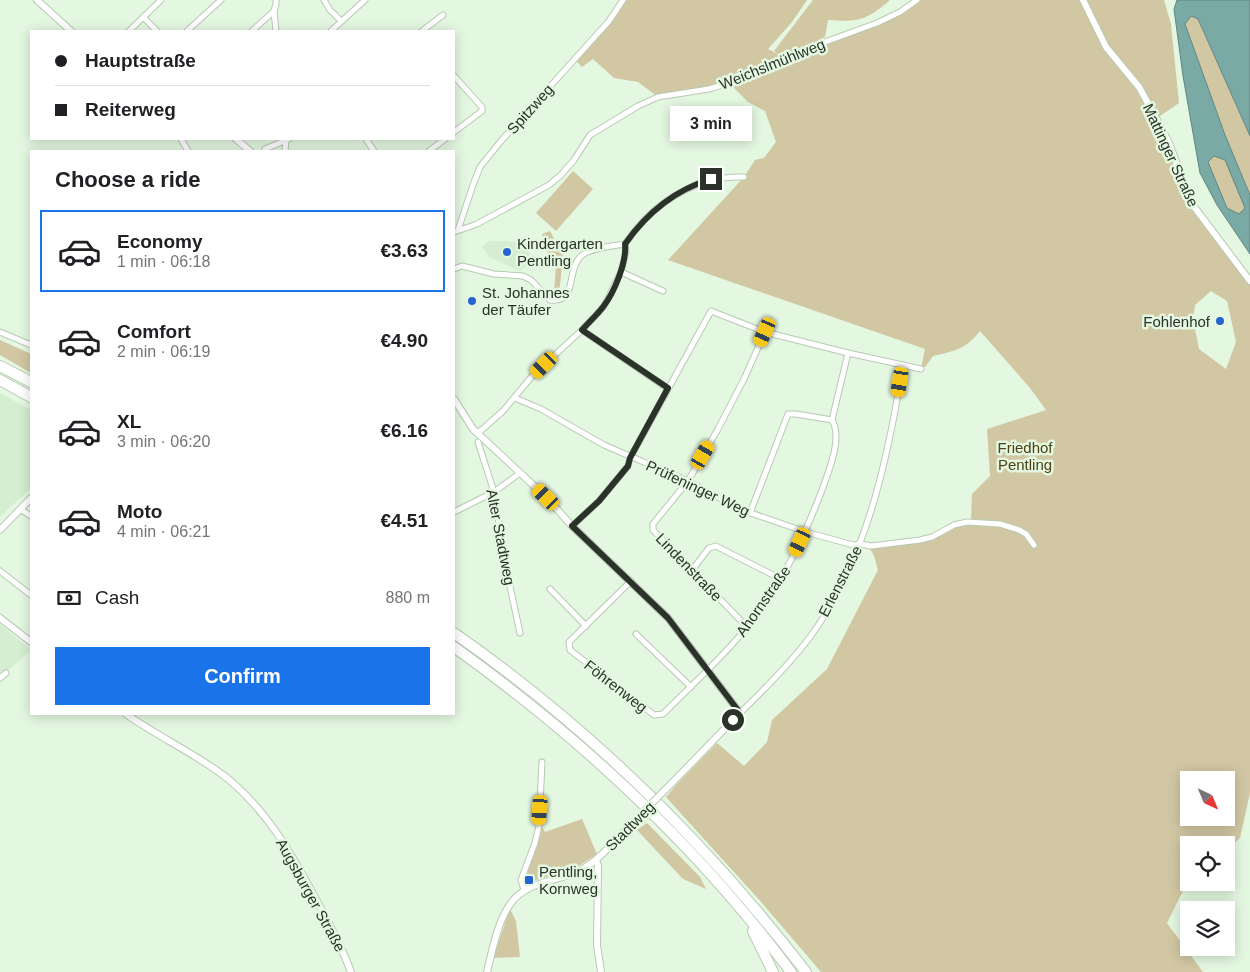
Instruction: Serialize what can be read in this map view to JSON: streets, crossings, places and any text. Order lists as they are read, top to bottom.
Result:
{
  "streets": {
    "street": [
      "Weichslmühlweg",
      "Spitzweg",
      "Mattinger Straße",
      "Prüfeninger Weg",
      "Alter Stadtweg",
      "Lindenstraße",
      "Erlenstraße",
      "Ahornstraße",
      "Föhrenweg",
      "Stadtweg",
      "Augsburger Straße"
    ]
  },
  "crossings": [
    ["Weichslmühlweg", "Spitzweg"],
    ["Prüfeninger Weg", "Lindenstraße"],
    ["Prüfeninger Weg", "Erlenstraße"],
    ["Prüfeninger Weg", "Ahornstraße"],
    ["Lindenstraße", "Ahornstraße"],
    ["Erlenstraße", "Stadtweg"],
    ["Ahornstraße", "Föhrenweg"]
  ],
  "parks": ["Friedhof Pentling"],
  "places": {
    "other": ["Kindergarten Pentling", "St. Johannes der Täufer", "Fohlenhof"],
    "transit": ["Pentling, Kornweg"]
  },
  "north": "bottom right",
  "page": {
    "banner": ["Hauptstraße", "Reiterweg"],
    "bubble": "3 min",
    "heading": "Choose a ride",
    "list": [
      {
        "name": "Economy",
        "note": "1 min · 06:18",
        "value": "€3.63"
      },
      {
        "name": "Comfort",
        "note": "2 min · 06:19",
        "value": "€4.90"
      },
      {
        "name": "XL",
        "note": "3 min · 06:20",
        "value": "€6.16"
      },
      {
        "name": "Moto",
        "note": "4 min · 06:21",
        "value": "€4.51"
      }
    ],
    "pay": ["Cash", "880 m"],
    "buttons": "Confirm"
  }
}
